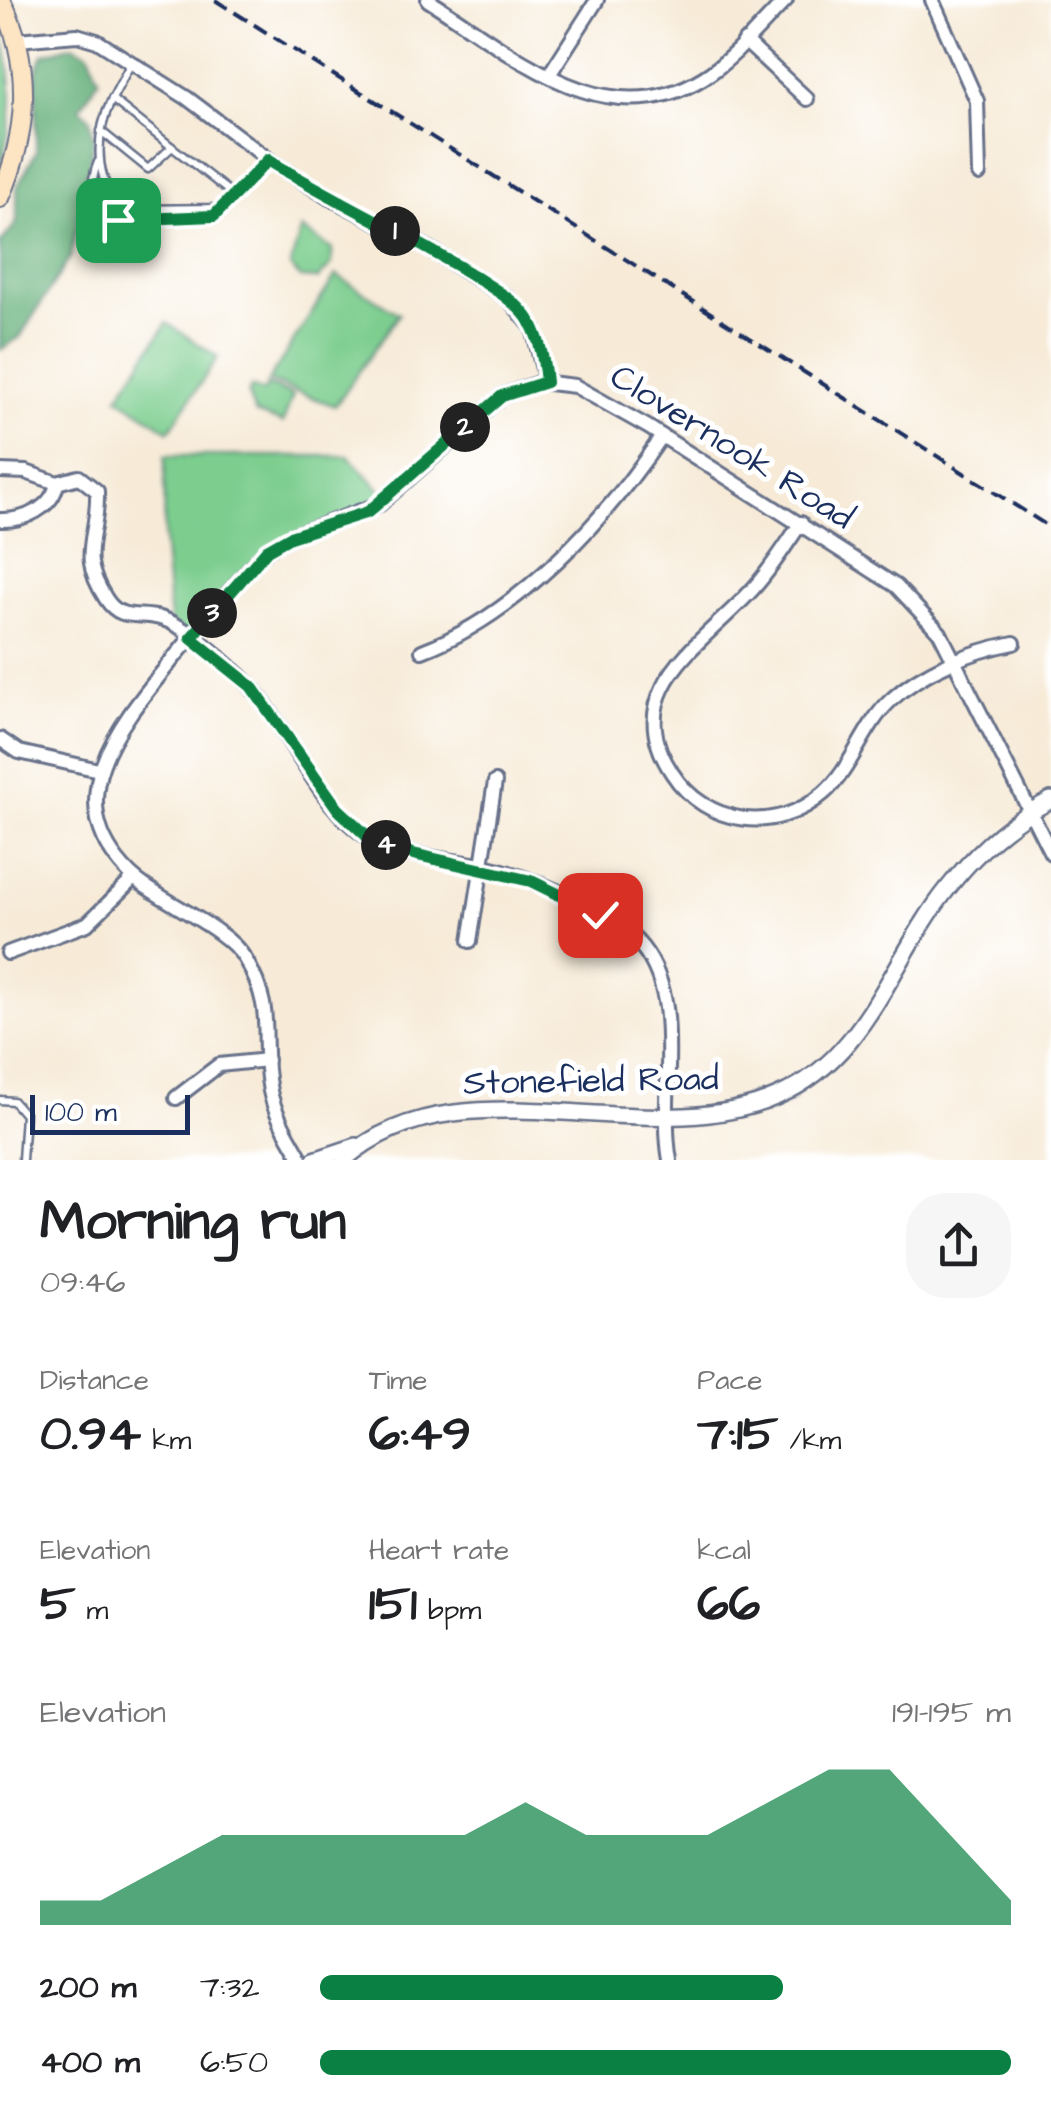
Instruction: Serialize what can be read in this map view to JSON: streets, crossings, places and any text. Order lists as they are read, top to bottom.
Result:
{
  "streets": {
    "street": ["Clovernook Road", "Stonefield Road"]
  },
  "crossings": [
    ["Clovernook Road", "Stonefield Road"]
  ],
  "scale_bar": "100 m",
  "page": {
    "pins": [
      "1",
      "2",
      "3",
      "4"
    ],
    "scale": "100 m",
    "heading": ["Morning run", "09:46"],
    "stats": [
      ["Distance", "0.94 km"],
      ["Time", "6:49"],
      ["Pace", "7:15 /km"],
      ["Elevation", "5 m"],
      ["Heart rate", "151 bpm"],
      ["kcal", "66"]
    ],
    "chart": ["Elevation", "191–195 m"],
    "list": [
      {
        "name": "200 m",
        "note": "7:32"
      },
      {
        "name": "400 m",
        "note": "6:50"
      }
    ]
  }
}
